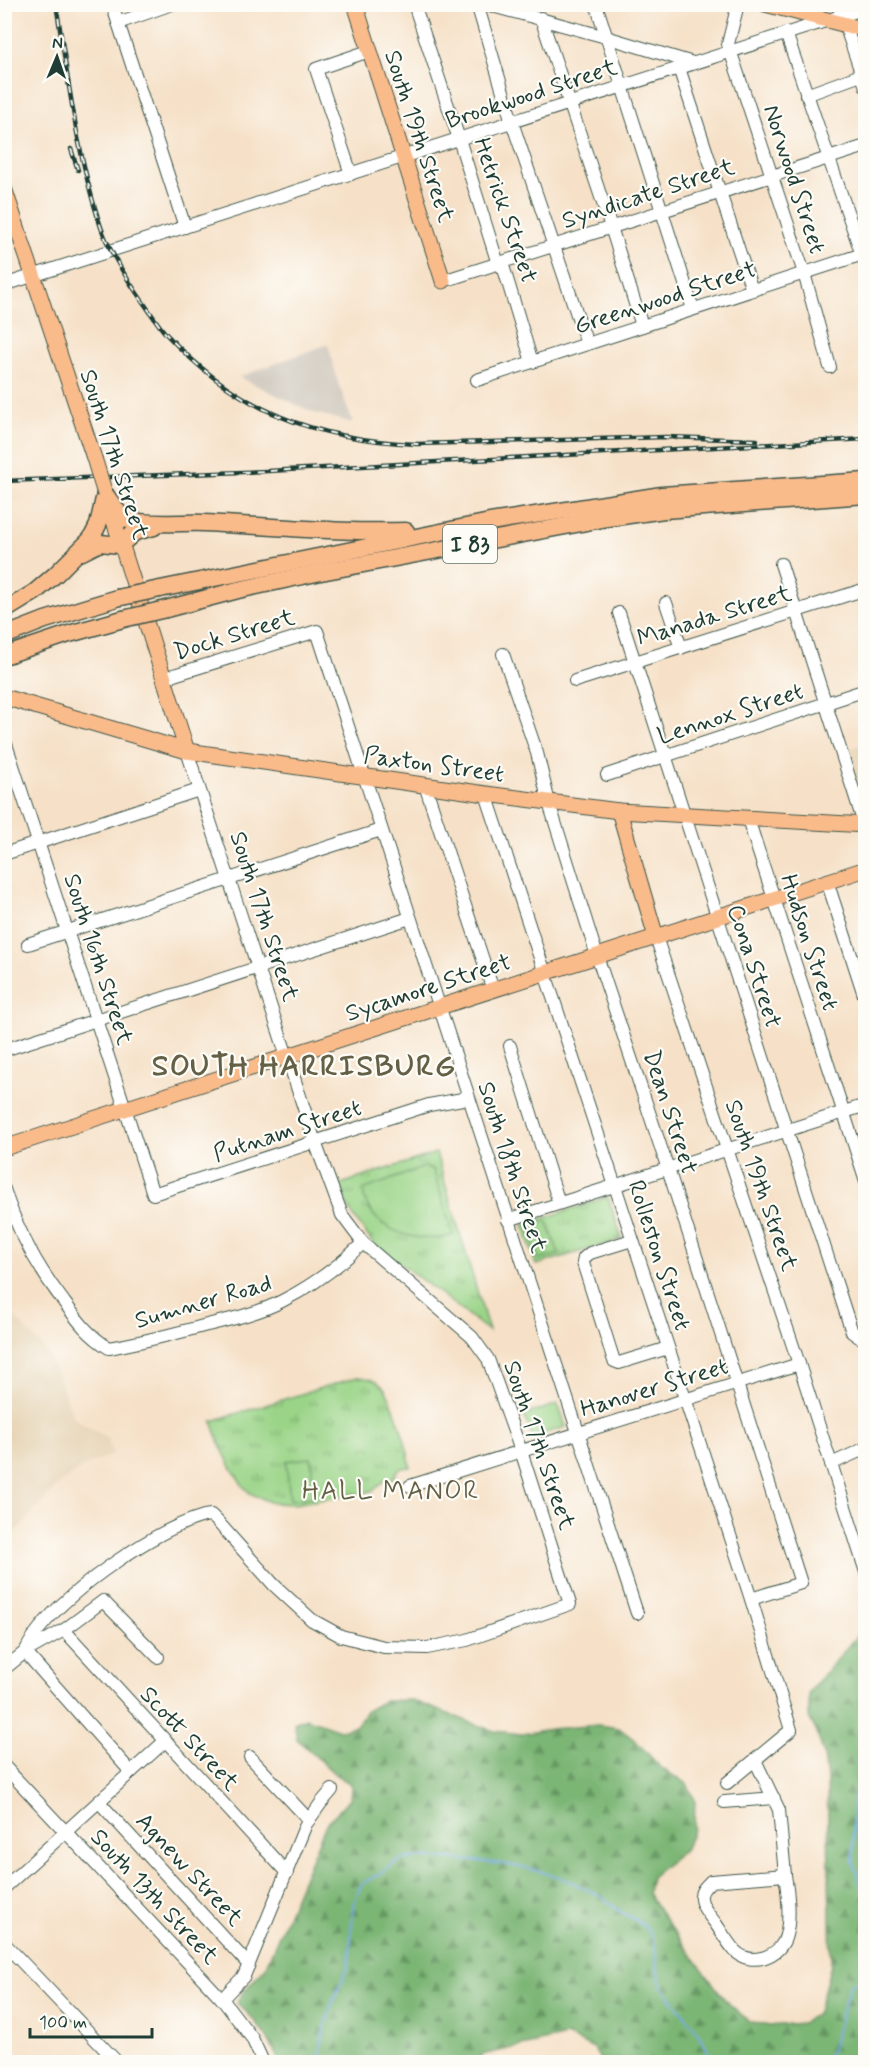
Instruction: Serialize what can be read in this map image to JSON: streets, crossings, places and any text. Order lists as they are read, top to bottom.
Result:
{
  "streets": {
    "highway": ["I 83"],
    "main road": [
      "South 19th Street",
      "South 17th Street",
      "Paxton Street",
      "Sycamore Street"
    ],
    "street": [
      "Brookwood Street",
      "Norwood Street",
      "Syndicate Street",
      "Hetrick Street",
      "Greenwood Street",
      "Manada Street",
      "Dock Street",
      "Lennox Street",
      "Hudson Street",
      "South 16th Street",
      "Cona Street",
      "Dean Street",
      "Putnam Street",
      "South 18th Street",
      "Rolleston Street",
      "Sumner Road",
      "Hanover Street",
      "Scott Street",
      "Agnew Street",
      "South 13th Street"
    ]
  },
  "crossings": [
    ["Brookwood Street", "South 19th Street"],
    ["Brookwood Street", "Norwood Street"],
    ["Brookwood Street", "Hetrick Street"],
    ["Brookwood Street", "South 17th Street"],
    ["South 19th Street", "Syndicate Street"],
    ["South 19th Street", "Paxton Street"],
    ["South 19th Street", "Sycamore Street"],
    ["South 19th Street", "Hanover Street"],
    ["Norwood Street", "Syndicate Street"],
    ["Norwood Street", "Greenwood Street"],
    ["Syndicate Street", "Hetrick Street"],
    ["Hetrick Street", "Greenwood Street"],
    ["South 17th Street", "Dock Street"],
    ["South 17th Street", "Paxton Street"],
    ["South 17th Street", "Sycamore Street"],
    ["South 17th Street", "Putnam Street"],
    ["South 17th Street", "Sumner Road"],
    ["South 17th Street", "Hanover Street"],
    ["Manada Street", "Cona Street"],
    ["Dock Street", "South 18th Street"],
    ["Lennox Street", "Cona Street"],
    ["Paxton Street", "Hudson Street"],
    ["Paxton Street", "Cona Street"],
    ["Paxton Street", "Dean Street"],
    ["Paxton Street", "South 18th Street"],
    ["Paxton Street", "Rolleston Street"],
    ["Hudson Street", "Sycamore Street"],
    ["South 16th Street", "Sycamore Street"],
    ["South 16th Street", "Putnam Street"],
    ["Cona Street", "Sycamore Street"],
    ["Sycamore Street", "Dean Street"],
    ["Sycamore Street", "South 18th Street"],
    ["Sycamore Street", "Rolleston Street"],
    ["Dean Street", "Rolleston Street"],
    ["Dean Street", "Hanover Street"],
    ["Putnam Street", "South 18th Street"],
    ["South 18th Street", "Hanover Street"],
    ["Rolleston Street", "Hanover Street"]
  ],
  "districts": ["SOUTH HARRISBURG", "HALL MANOR"],
  "scale_bar": "100 m",
  "north": "top"
}
